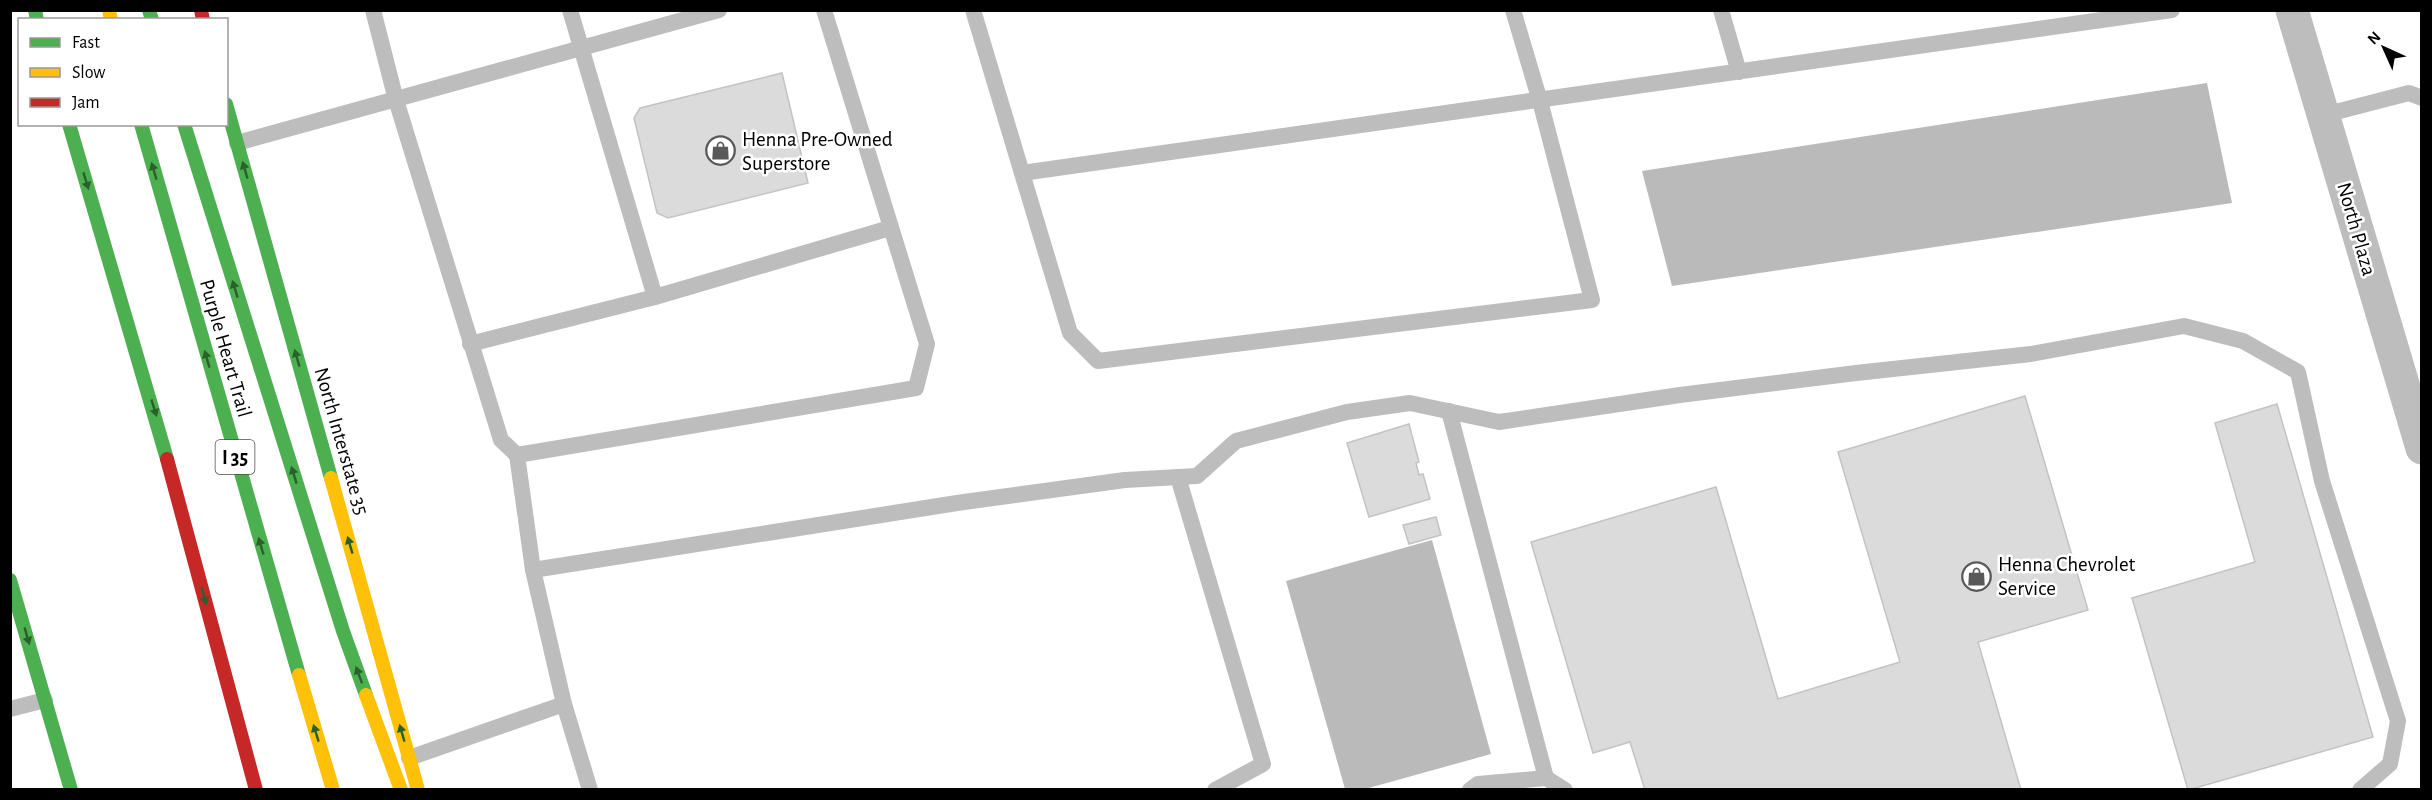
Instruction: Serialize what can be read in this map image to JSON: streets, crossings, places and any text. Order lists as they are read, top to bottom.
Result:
{
  "streets": {
    "main road": ["Purple Heart Trail", "North Interstate 35", "I 35"],
    "street": ["North Plaza"]
  },
  "places": {
    "shop": ["Henna Pre-Owned Superstore", "Henna Chevrolet Service"]
  },
  "legend": ["Fast", "Slow", "Jam"],
  "north": "top left"
}
